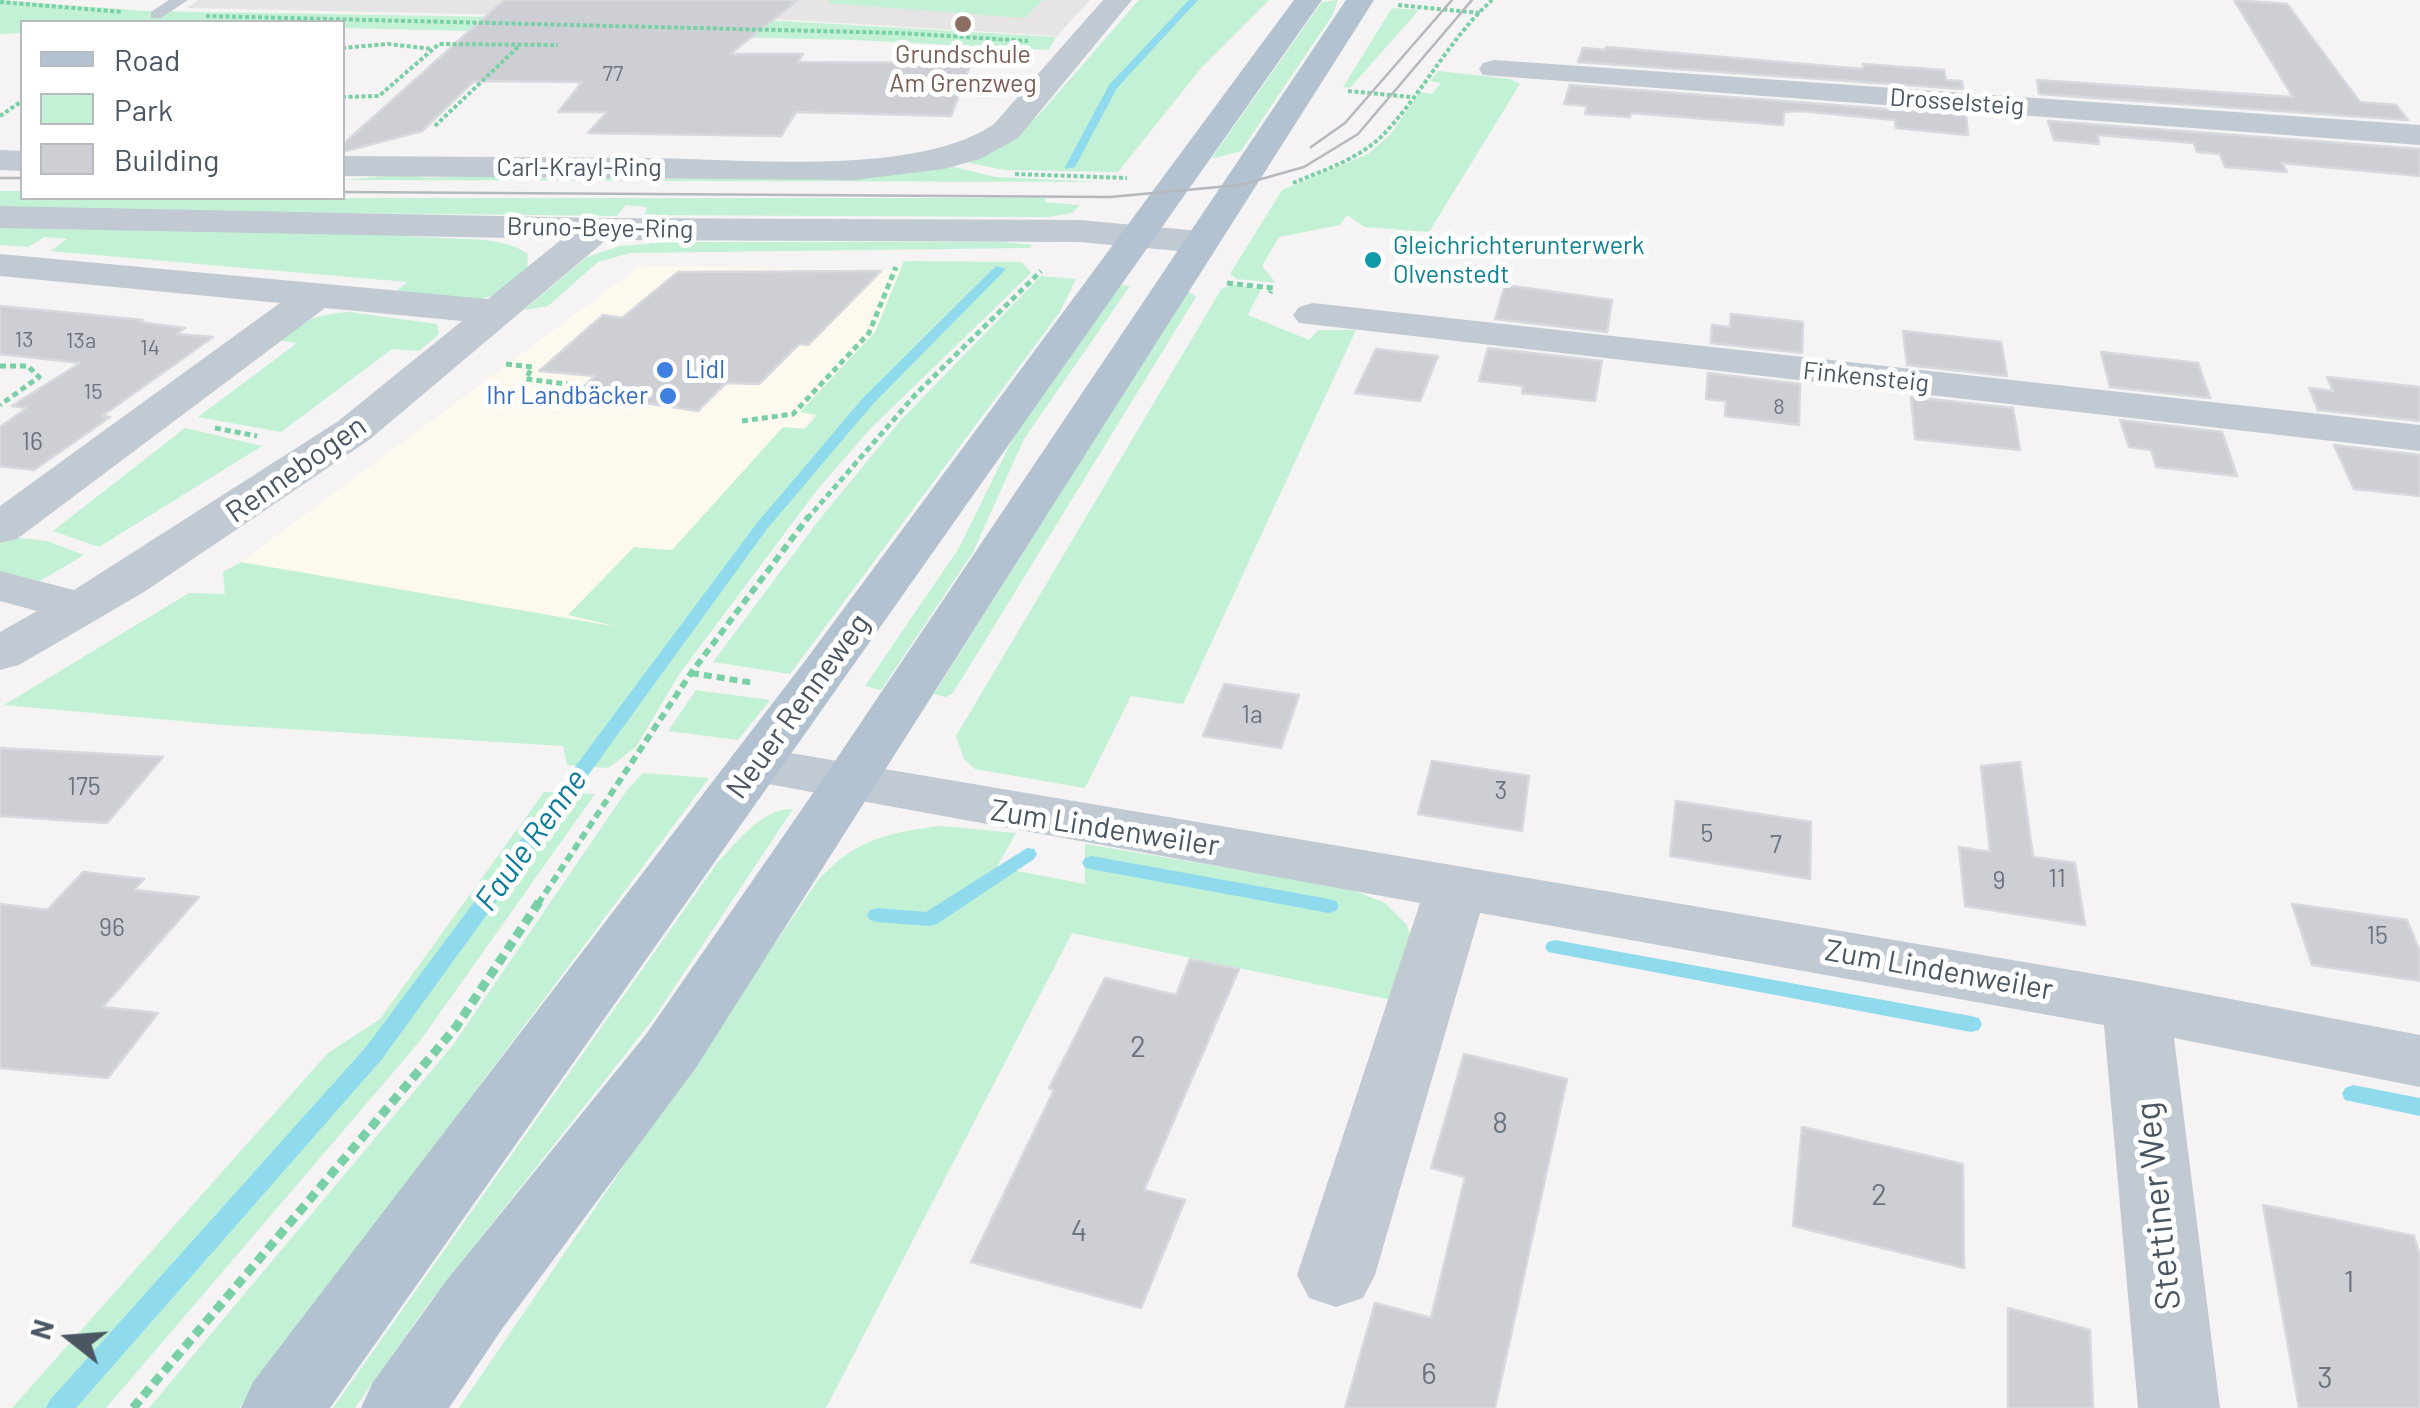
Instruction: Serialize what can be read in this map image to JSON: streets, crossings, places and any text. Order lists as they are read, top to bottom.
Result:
{
  "streets": {
    "main road": ["Neuer Renneweg"],
    "street": [
      "Drosselsteig",
      "Carl-Krayl-Ring",
      "Bruno-Beye-Ring",
      "Finkensteig",
      "Rennebogen",
      "Zum Lindenweiler",
      "Stettiner Weg"
    ]
  },
  "crossings": [
    ["Bruno-Beye-Ring", "Rennebogen"],
    ["Bruno-Beye-Ring", "Neuer Renneweg"],
    ["Neuer Renneweg", "Zum Lindenweiler"],
    ["Zum Lindenweiler", "Stettiner Weg"]
  ],
  "water": ["Faule Renne"],
  "places": [
    "Grundschule Am Grenzweg",
    "Gleichrichterunterwerk Olvenstedt",
    "Lidl",
    "Ihr Landbäcker"
  ],
  "house_numbers": [
    "77",
    "13",
    "13a",
    "14",
    "15",
    "8",
    "16",
    "1a",
    "175",
    "3",
    "5",
    "7",
    "11",
    "9",
    "96",
    "15",
    "2",
    "8",
    "2",
    "4",
    "1",
    "6",
    "3"
  ],
  "legend": ["Road", "Park", "Building"],
  "north": "left"
}
